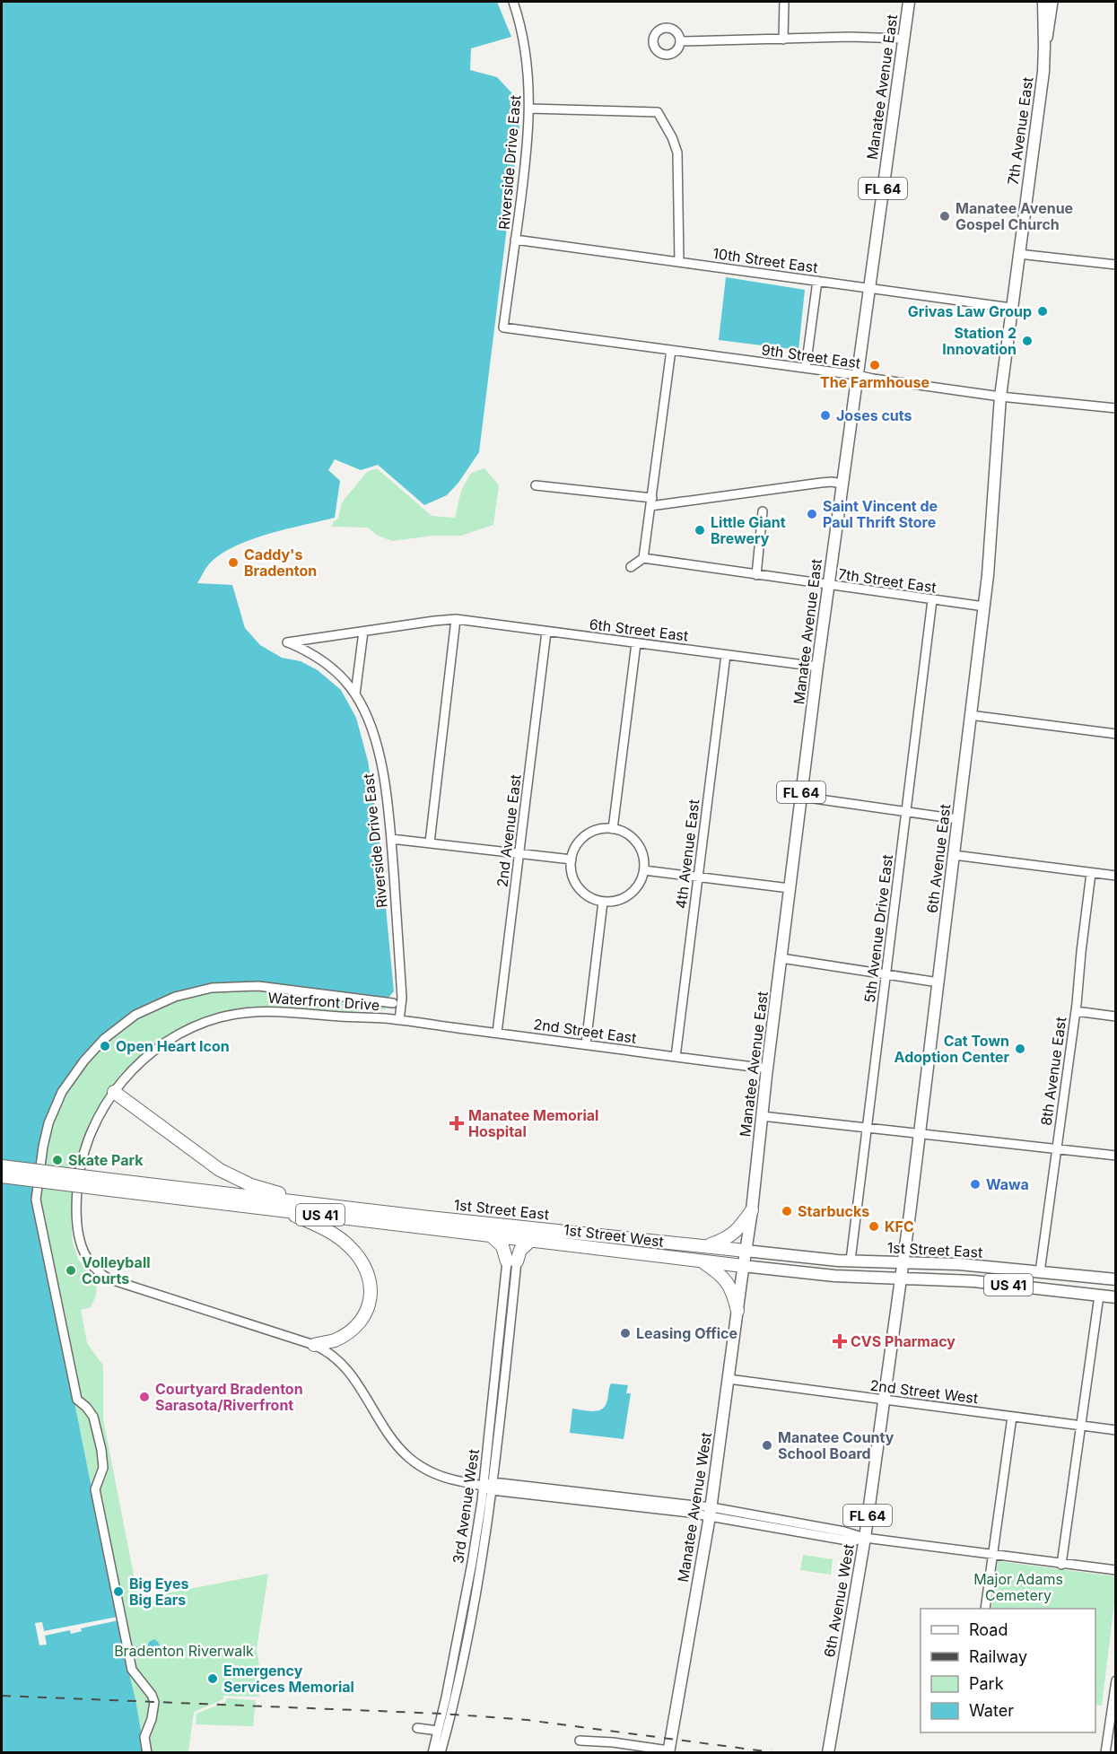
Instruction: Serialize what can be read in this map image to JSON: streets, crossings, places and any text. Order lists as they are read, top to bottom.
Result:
{
  "streets": {
    "highway": ["1st Street East", "US 41", "1st Street West"],
    "main road": [
      "Manatee Avenue East",
      "7th Avenue East",
      "FL 64",
      "6th Avenue East",
      "Manatee Avenue West",
      "6th Avenue West"
    ],
    "street": [
      "Riverside Drive East",
      "10th Street East",
      "9th Street East",
      "7th Street East",
      "6th Street East",
      "2nd Avenue East",
      "4th Avenue East",
      "5th Avenue Drive East",
      "Waterfront Drive",
      "2nd Street East",
      "8th Avenue East",
      "2nd Street West",
      "3rd Avenue West"
    ]
  },
  "crossings": [
    ["Manatee Avenue East", "10th Street East"],
    ["Manatee Avenue East", "9th Street East"],
    ["Manatee Avenue East", "7th Street East"],
    ["Manatee Avenue East", "6th Street East"],
    ["Manatee Avenue East", "2nd Street East"],
    ["Manatee Avenue East", "1st Street East"],
    ["Manatee Avenue East", "1st Street West"],
    ["Manatee Avenue East", "Manatee Avenue West"],
    ["7th Avenue East", "FL 64"],
    ["7th Avenue East", "10th Street East"],
    ["7th Avenue East", "9th Street East"],
    ["7th Avenue East", "6th Avenue East"],
    ["Riverside Drive East", "10th Street East"],
    ["Riverside Drive East", "9th Street East"],
    ["Riverside Drive East", "6th Street East"],
    ["Riverside Drive East", "Waterfront Drive"],
    ["Riverside Drive East", "2nd Street East"],
    ["7th Street East", "6th Avenue East"],
    ["7th Street East", "5th Avenue Drive East"],
    ["6th Street East", "2nd Avenue East"],
    ["6th Street East", "4th Avenue East"],
    ["2nd Avenue East", "2nd Street East"],
    ["4th Avenue East", "2nd Street East"],
    ["6th Avenue East", "1st Street East"],
    ["6th Avenue East", "6th Avenue West"],
    ["5th Avenue Drive East", "1st Street East"],
    ["Waterfront Drive", "2nd Street East"],
    ["Waterfront Drive", "3rd Avenue West"],
    ["8th Avenue East", "1st Street East"],
    ["1st Street East", "US 41"],
    ["1st Street East", "1st Street West"],
    ["1st Street East", "6th Avenue West"],
    ["US 41", "1st Street West"],
    ["1st Street West", "Manatee Avenue West"],
    ["1st Street West", "6th Avenue West"],
    ["2nd Street West", "Manatee Avenue West"],
    ["2nd Street West", "6th Avenue West"]
  ],
  "parks": ["Major Adams Cemetery", "Bradenton Riverwalk"],
  "places": {
    "other": [
      "Manatee Avenue Gospel Church",
      "Grivas Law Group",
      "Station 2 Innovation",
      "The Farmhouse",
      "Joses cuts",
      "Saint Vincent de Paul Thrift Store",
      "Little Giant Brewery",
      "Caddy's Bradenton",
      "Open Heart Icon",
      "Cat Town Adoption Center",
      "Skate Park",
      "Wawa",
      "Starbucks",
      "KFC",
      "Volleyball Courts",
      "Leasing Office",
      "Courtyard Bradenton Sarasota/Riverfront",
      "Manatee County School Board",
      "Big Eyes Big Ears",
      "Emergency Services Memorial"
    ],
    "health": ["Manatee Memorial Hospital", "CVS Pharmacy"]
  },
  "legend": [
    "Road",
    "Railway",
    "Park",
    "Water"
  ]
}
